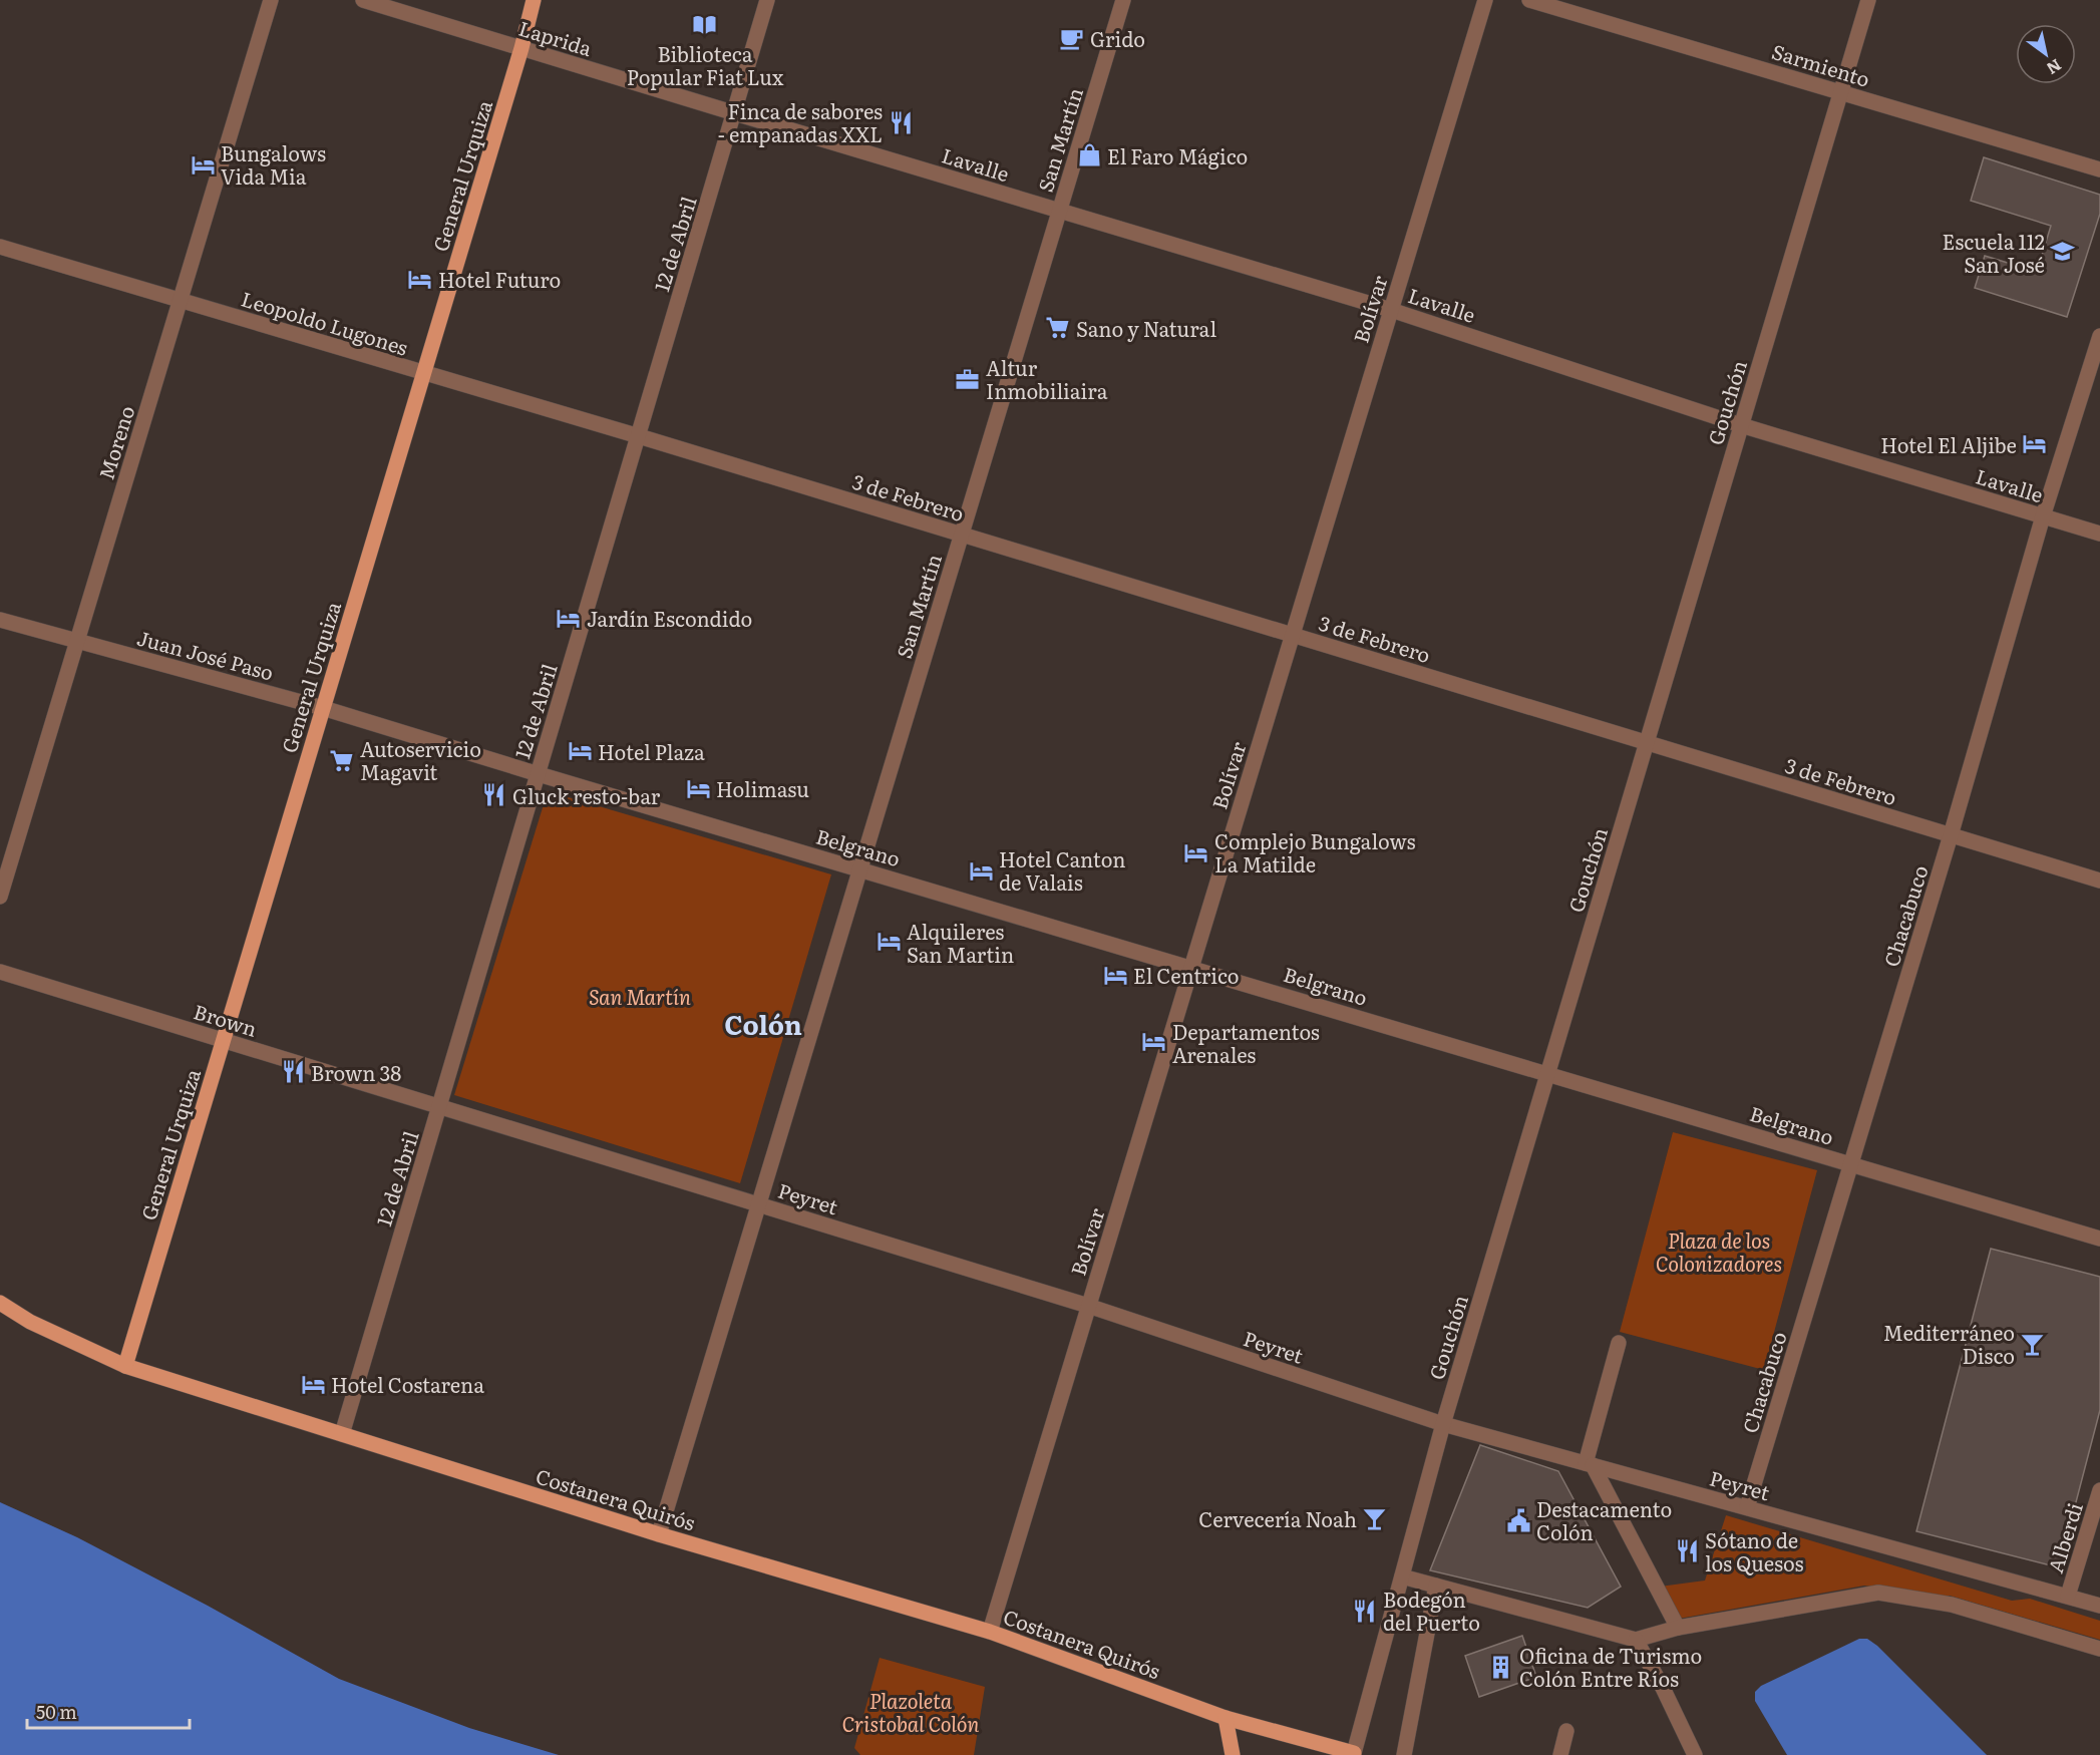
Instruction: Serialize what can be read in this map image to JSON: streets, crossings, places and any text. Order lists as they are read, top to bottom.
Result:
{
  "streets": {
    "main road": ["General Urquiza", "Costanera Quirós"],
    "street": [
      "Laprida",
      "Sarmiento",
      "San Martín",
      "Lavalle",
      "12 de Abril",
      "Bolívar",
      "Leopoldo Lugones",
      "Gouchón",
      "Moreno",
      "3 de Febrero",
      "Juan José Paso",
      "Belgrano",
      "Chacabuco",
      "Brown",
      "Peyret",
      "Alberdi"
    ]
  },
  "crossings": [
    ["Laprida", "Lavalle"],
    ["Laprida", "General Urquiza"],
    ["Laprida", "12 de Abril"],
    ["Sarmiento", "Gouchón"],
    ["San Martín", "Lavalle"],
    ["San Martín", "3 de Febrero"],
    ["San Martín", "Belgrano"],
    ["San Martín", "Peyret"],
    ["San Martín", "Costanera Quirós"],
    ["Lavalle", "12 de Abril"],
    ["Lavalle", "Bolívar"],
    ["Lavalle", "Gouchón"],
    ["Lavalle", "Chacabuco"],
    ["General Urquiza", "Leopoldo Lugones"],
    ["General Urquiza", "Juan José Paso"],
    ["General Urquiza", "Brown"],
    ["General Urquiza", "Costanera Quirós"],
    ["12 de Abril", "Leopoldo Lugones"],
    ["12 de Abril", "3 de Febrero"],
    ["12 de Abril", "Juan José Paso"],
    ["12 de Abril", "Belgrano"],
    ["12 de Abril", "Brown"],
    ["12 de Abril", "Peyret"],
    ["12 de Abril", "Costanera Quirós"],
    ["Bolívar", "3 de Febrero"],
    ["Bolívar", "Belgrano"],
    ["Bolívar", "Peyret"],
    ["Bolívar", "Costanera Quirós"],
    ["Leopoldo Lugones", "Moreno"],
    ["Leopoldo Lugones", "3 de Febrero"],
    ["Gouchón", "3 de Febrero"],
    ["Gouchón", "Belgrano"],
    ["Gouchón", "Peyret"],
    ["Gouchón", "Costanera Quirós"],
    ["Moreno", "Juan José Paso"],
    ["3 de Febrero", "Chacabuco"],
    ["Juan José Paso", "Belgrano"],
    ["Belgrano", "Chacabuco"],
    ["Chacabuco", "Peyret"],
    ["Brown", "Peyret"],
    ["Peyret", "Alberdi"]
  ],
  "districts": ["Colón"],
  "parks": ["San Martín", "Plaza de los Colonizadores", "Plazoleta Cristobal Colón"],
  "places": {
    "library": ["Biblioteca Popular Fiat Lux"],
    "cafe": ["Grido"],
    "restaurant": [
      "Finca de sabores - empanadas XXL",
      "Gluck resto-bar",
      "Brown 38",
      "Sótano de los Quesos",
      "Bodegón del Puerto"
    ],
    "shop": ["El Faro Mágico"],
    "hotel": [
      "Bungalows Vida Mia",
      "Hotel Futuro",
      "Hotel El Aljibe",
      "Jardín Escondido",
      "Hotel Plaza",
      "Holimasu",
      "Complejo Bungalows La Matilde",
      "Hotel Canton de Valais",
      "Alquileres San Martin",
      "El Centrico",
      "Departamentos Arenales",
      "Hotel Costarena"
    ],
    "school or university": ["Escuela 112 San José"],
    "supermarket": ["Sano y Natural", "Autoservicio Magavit"],
    "office": ["Altur Inmobiliaira"],
    "bar": ["Mediterráneo Disco", "Cervecería Noah"],
    "public building": ["Destacamento Colón"],
    "building": ["Oficina de Turismo Colón Entre Ríos"]
  },
  "scale_bar": "50 m",
  "north": "bottom right"
}
